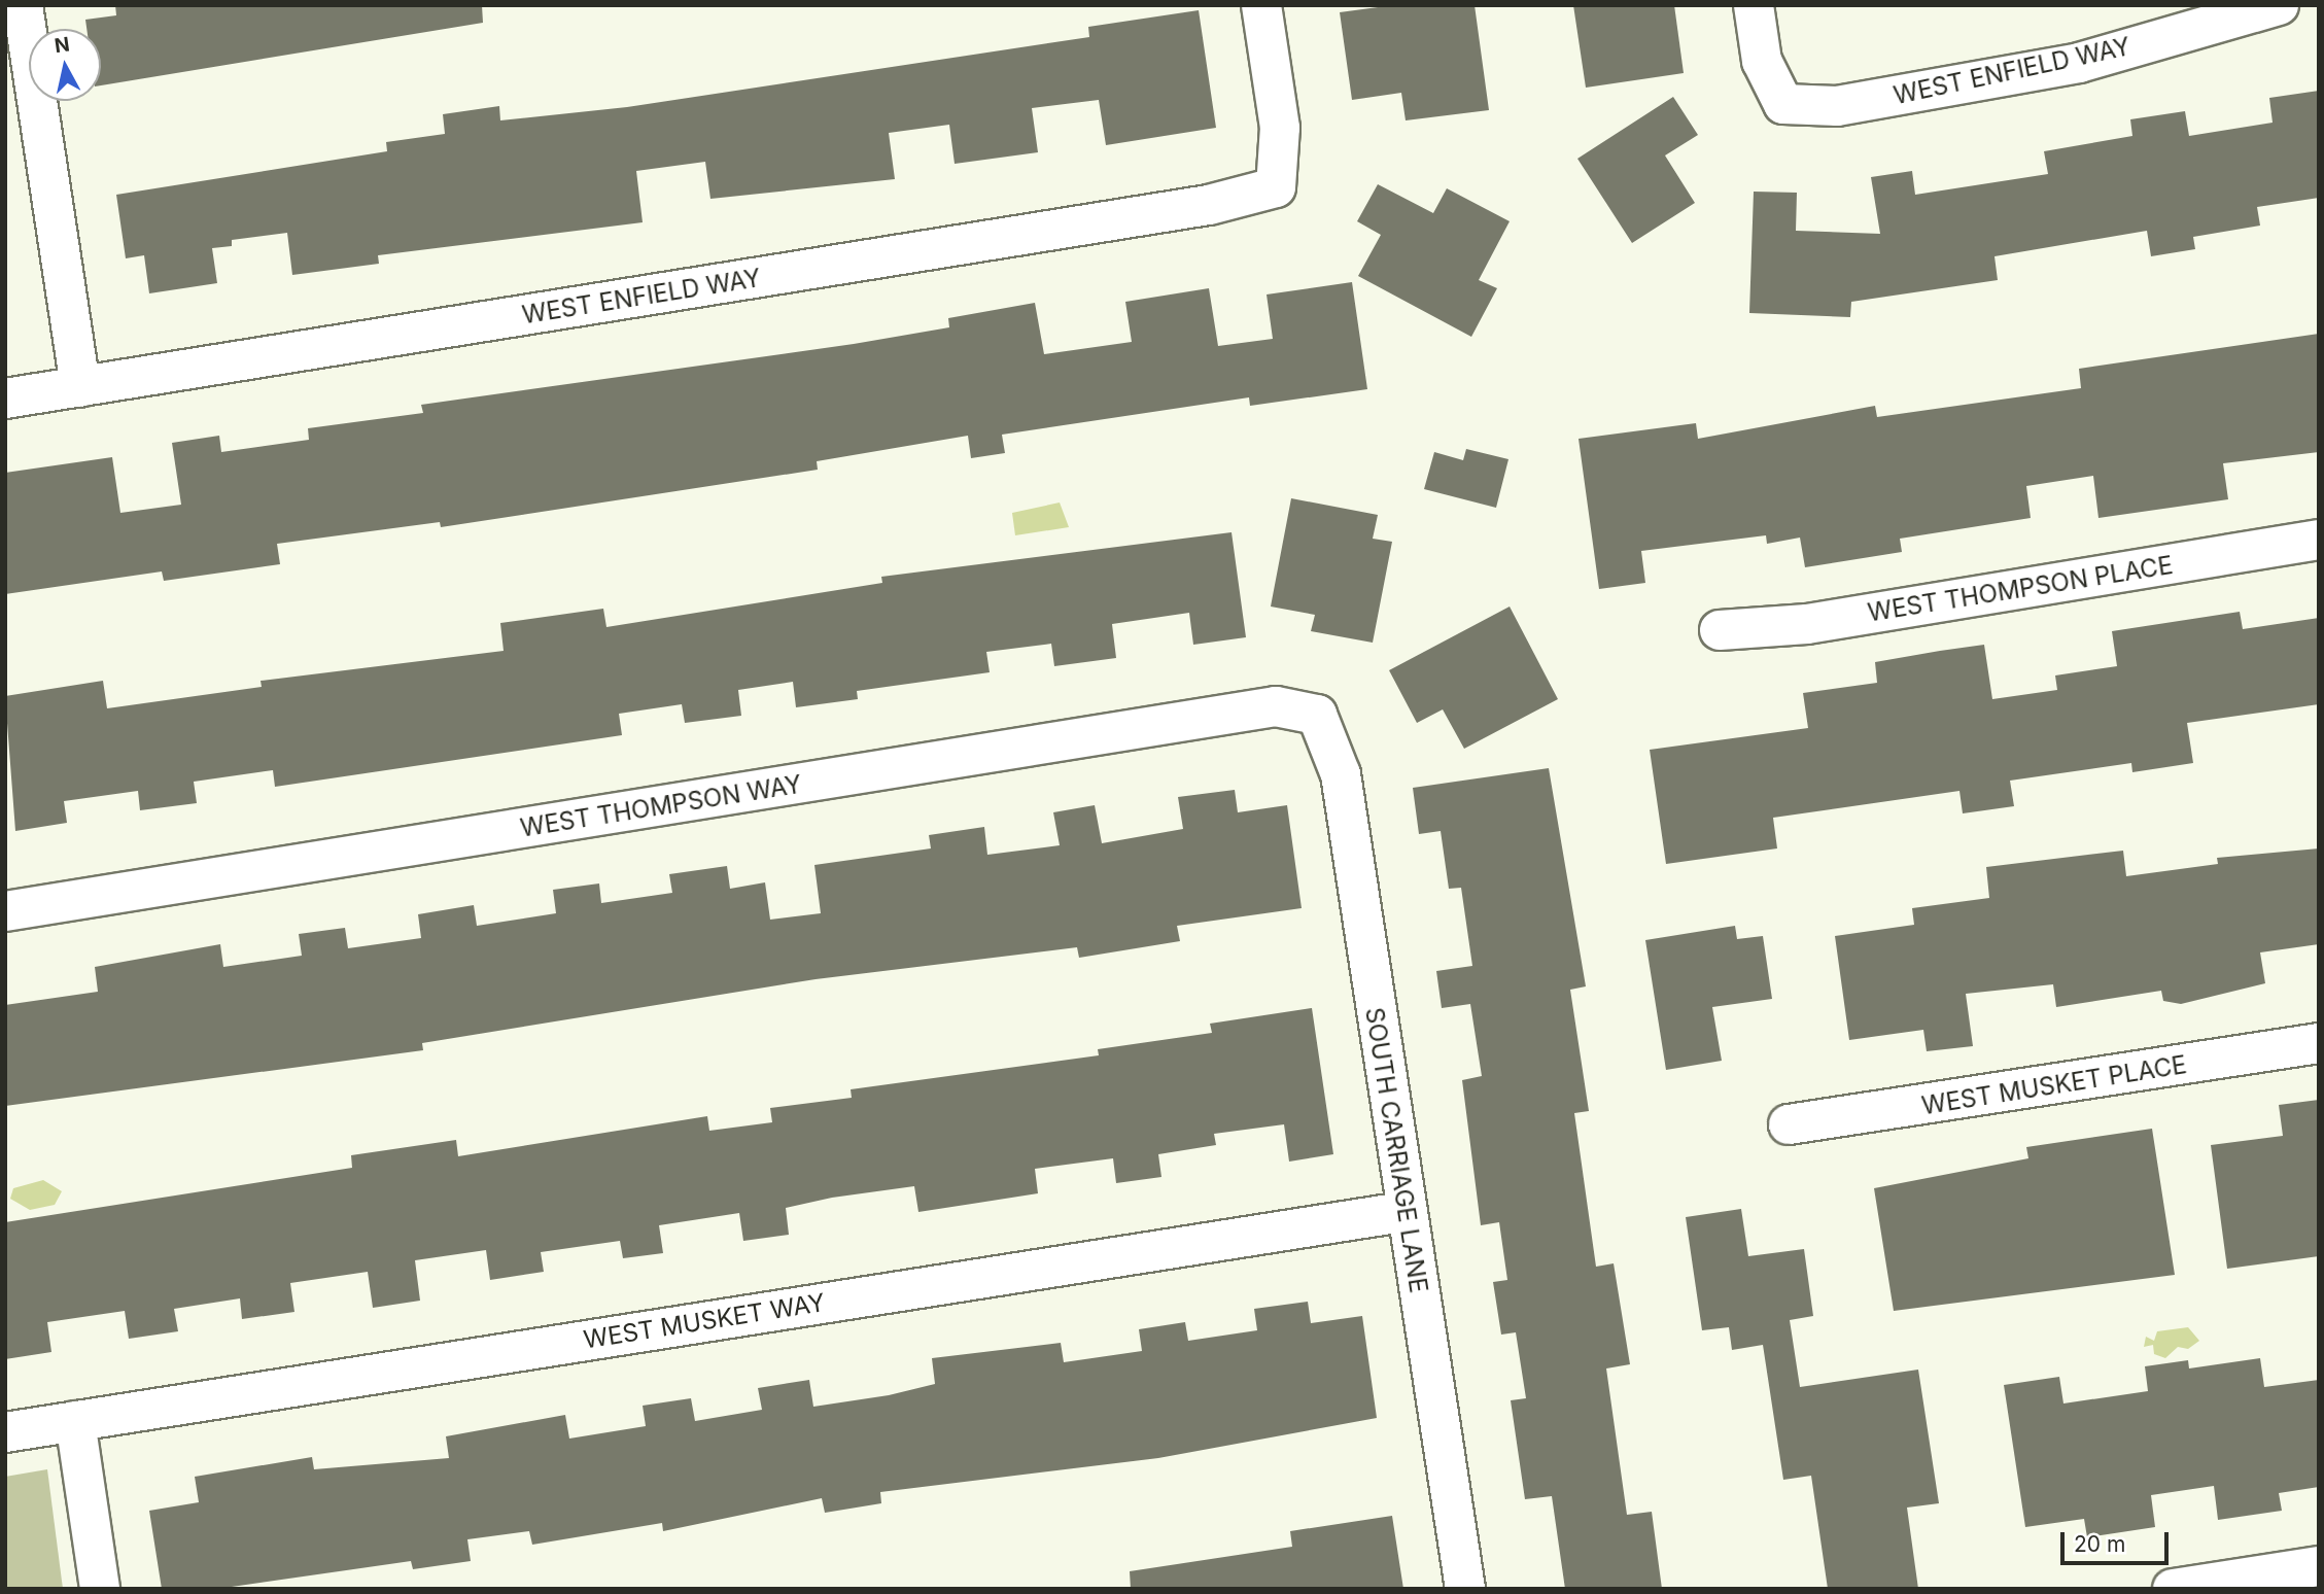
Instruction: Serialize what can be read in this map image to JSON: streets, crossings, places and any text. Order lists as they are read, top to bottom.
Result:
{
  "streets": {
    "street": [
      "WEST ENFIELD WAY",
      "WEST THOMPSON PLACE",
      "WEST THOMPSON WAY",
      "WEST MUSKET PLACE",
      "SOUTH CARRIAGE LANE",
      "WEST MUSKET WAY"
    ]
  },
  "crossings": [
    ["WEST THOMPSON WAY", "SOUTH CARRIAGE LANE"],
    ["SOUTH CARRIAGE LANE", "WEST MUSKET WAY"]
  ],
  "scale_bar": "20 m",
  "north": "top"
}
